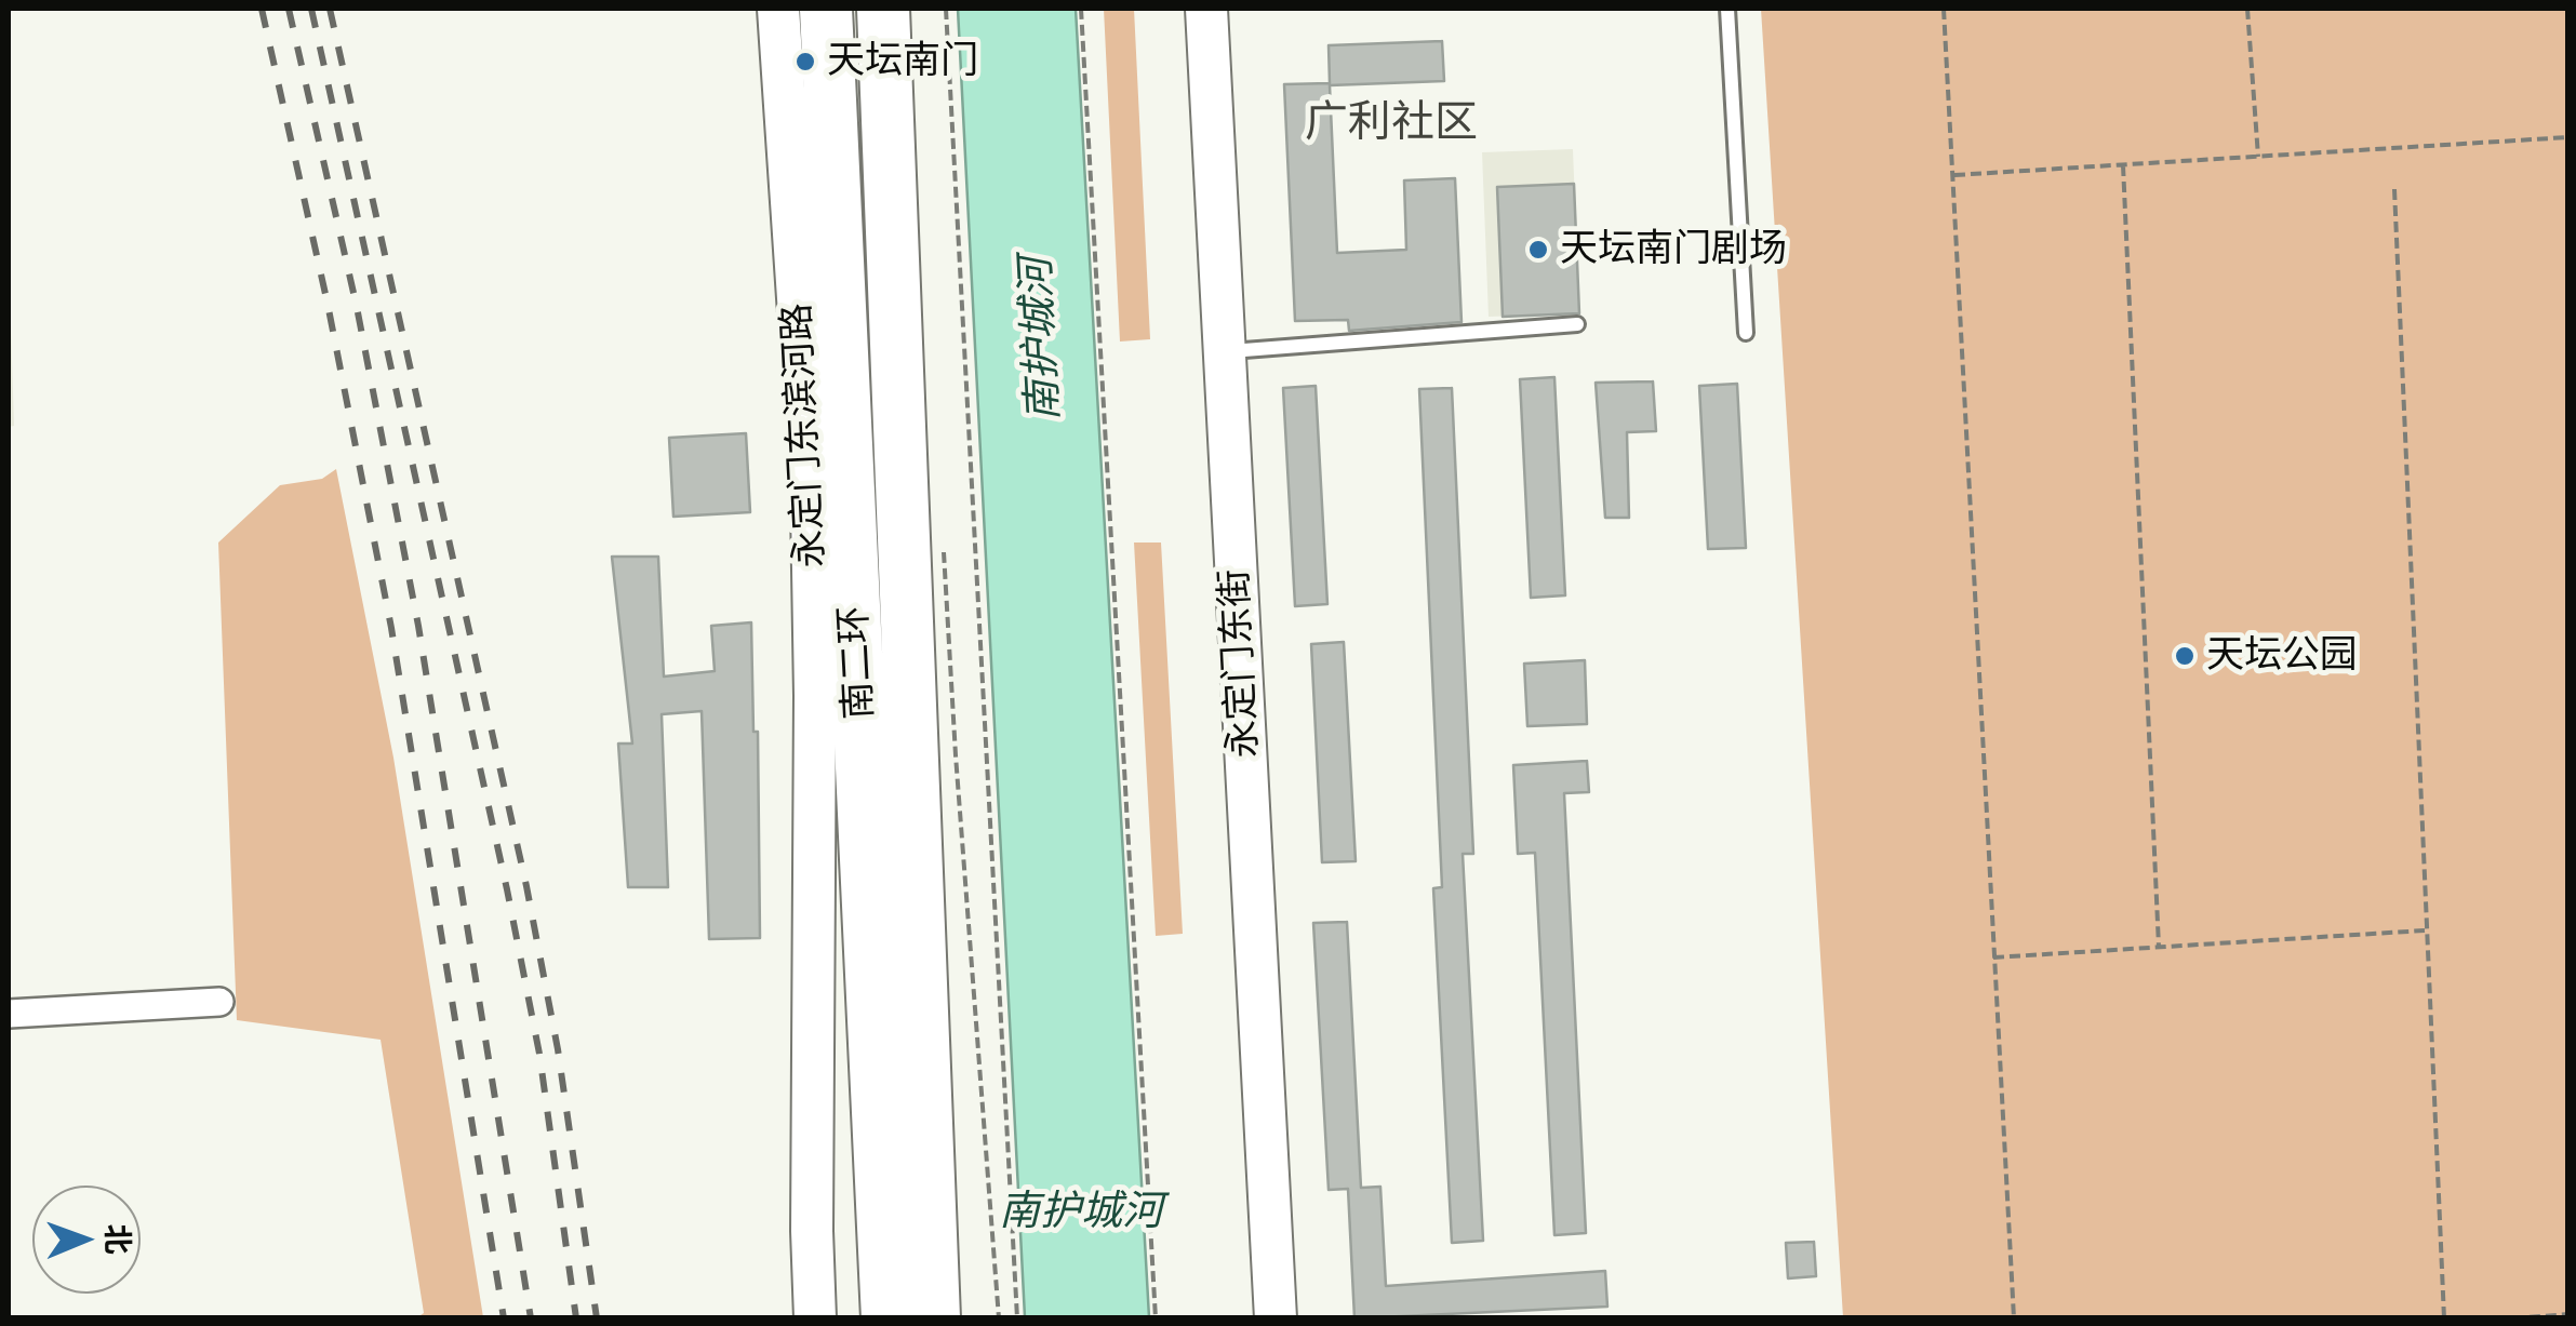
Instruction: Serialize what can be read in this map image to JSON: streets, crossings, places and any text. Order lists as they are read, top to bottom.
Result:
{
  "streets": {
    "highway": ["南二环"],
    "street": ["永定门东滨河路", "永定门东街"]
  },
  "districts": ["广利社区"],
  "water": ["南护城河"],
  "places": ["天坛南门", "天坛南门剧场", "天坛公园"],
  "north": "right"
}
